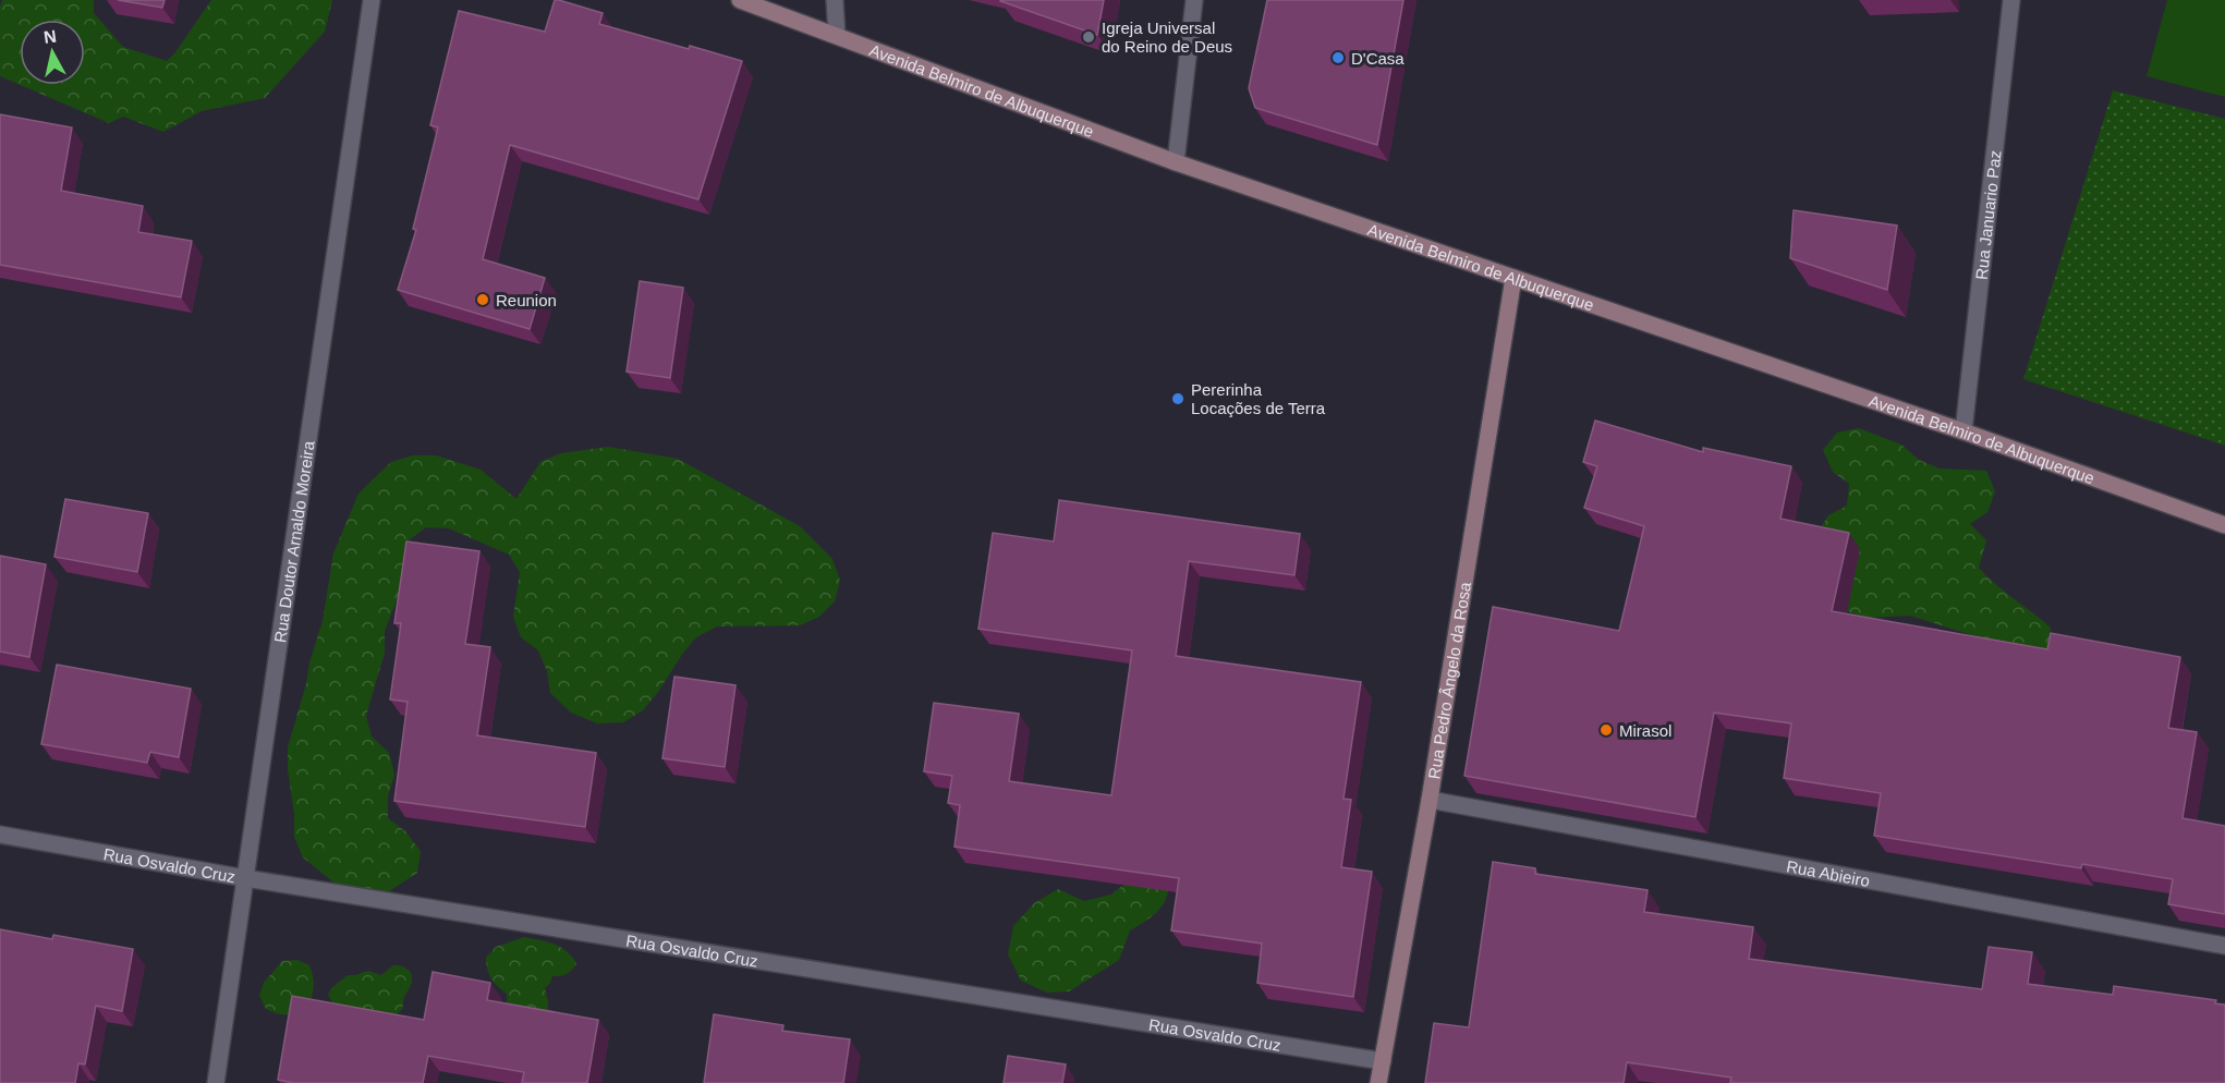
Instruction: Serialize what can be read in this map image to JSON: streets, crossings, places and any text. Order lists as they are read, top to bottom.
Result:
{
  "streets": {
    "main road": ["Avenida Belmiro de Albuquerque", "Rua Pedro Ângelo da Rosa"],
    "street": [
      "Rua Januario Paz",
      "Rua Doutor Arnaldo Moreira",
      "Rua Osvaldo Cruz",
      "Rua Abieiro"
    ]
  },
  "crossings": [
    ["Avenida Belmiro de Albuquerque", "Rua Januario Paz"],
    ["Avenida Belmiro de Albuquerque", "Rua Pedro Ângelo da Rosa"],
    ["Rua Doutor Arnaldo Moreira", "Rua Osvaldo Cruz"],
    ["Rua Pedro Ângelo da Rosa", "Rua Osvaldo Cruz"],
    ["Rua Pedro Ângelo da Rosa", "Rua Abieiro"]
  ],
  "places": [
    "Igreja Universal do Reino de Deus",
    "D'Casa",
    "Reunion",
    "Pererinha Locações de Terra",
    "Mirasol"
  ],
  "north": "top"
}
